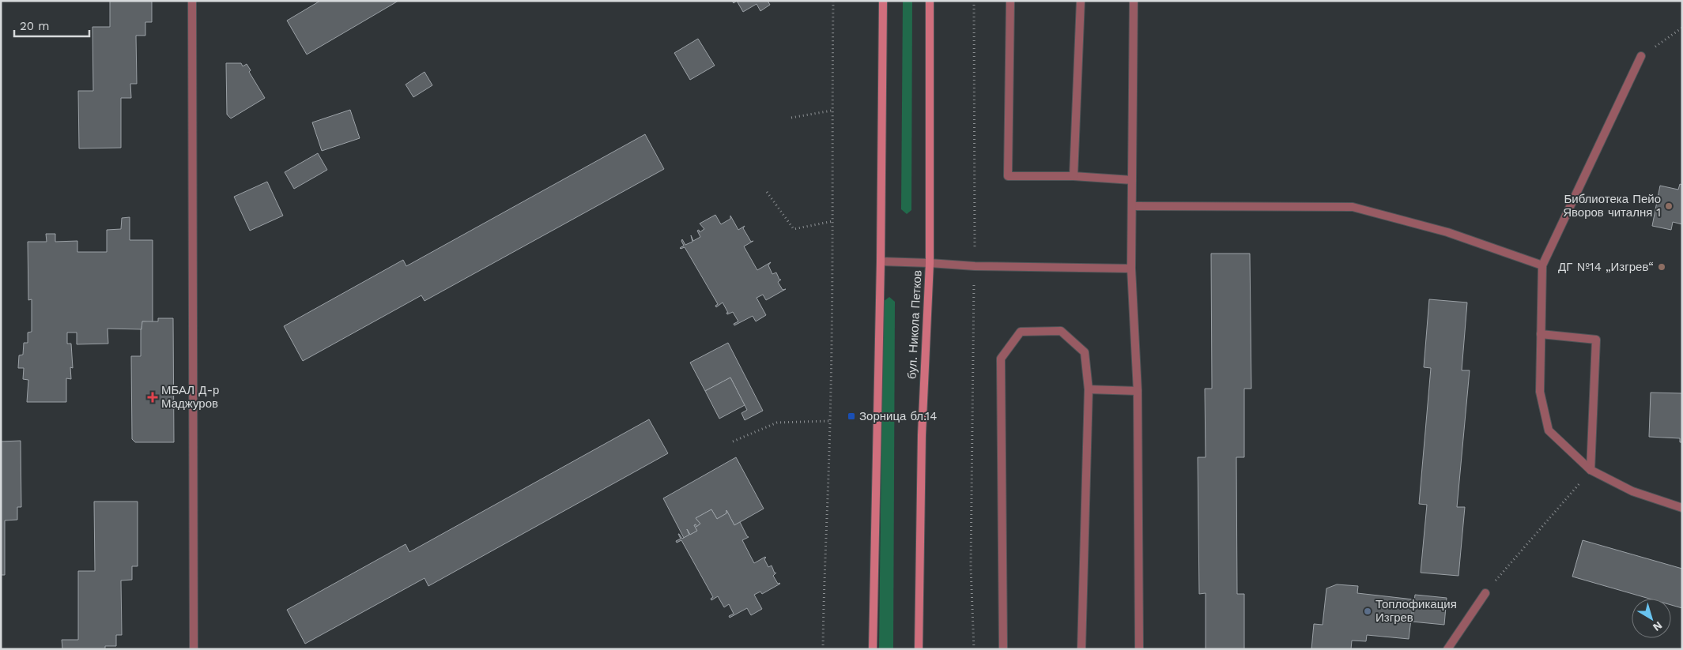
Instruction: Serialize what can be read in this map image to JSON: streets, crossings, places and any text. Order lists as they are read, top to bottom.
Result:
{
  "streets": {
    "main road": ["бул. Никола Петков"]
  },
  "places": {
    "other": ["Библиотека Пейо Яворов читалня 1", "ДГ №14 „Изгрев“", "Топлофикация Изгрев"],
    "health": ["МБАЛ Д-р Маджуров"],
    "transit": ["Зорница бл.14"]
  },
  "scale_bar": "20 m",
  "north": "bottom right"
}
